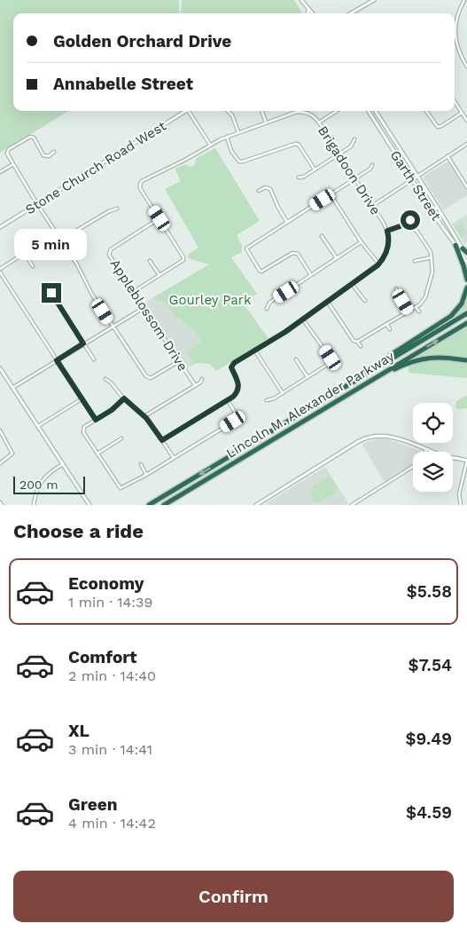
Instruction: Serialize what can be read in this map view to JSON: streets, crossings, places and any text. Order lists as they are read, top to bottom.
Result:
{
  "streets": {
    "highway": ["Lincoln M. Alexander Parkway"],
    "main road": ["Stone Church Road West", "Garth Street"],
    "street": ["Brigadoon Drive", "Appleblossom Drive"]
  },
  "crossings": [
    ["Brigadoon Drive", "Appleblossom Drive"]
  ],
  "parks": ["Gourley Park"],
  "scale_bar": "200 m",
  "page": {
    "banner": ["Golden Orchard Drive", "Annabelle Street"],
    "bubble": "5 min",
    "scale": "200 m",
    "heading": "Choose a ride",
    "list": [
      {
        "name": "Economy",
        "note": "1 min · 14:39",
        "value": "$5.58"
      },
      {
        "name": "Comfort",
        "note": "2 min · 14:40",
        "value": "$7.54"
      },
      {
        "name": "XL",
        "note": "3 min · 14:41",
        "value": "$9.49"
      },
      {
        "name": "Green",
        "note": "4 min · 14:42",
        "value": "$4.59"
      }
    ],
    "buttons": "Confirm"
  }
}
